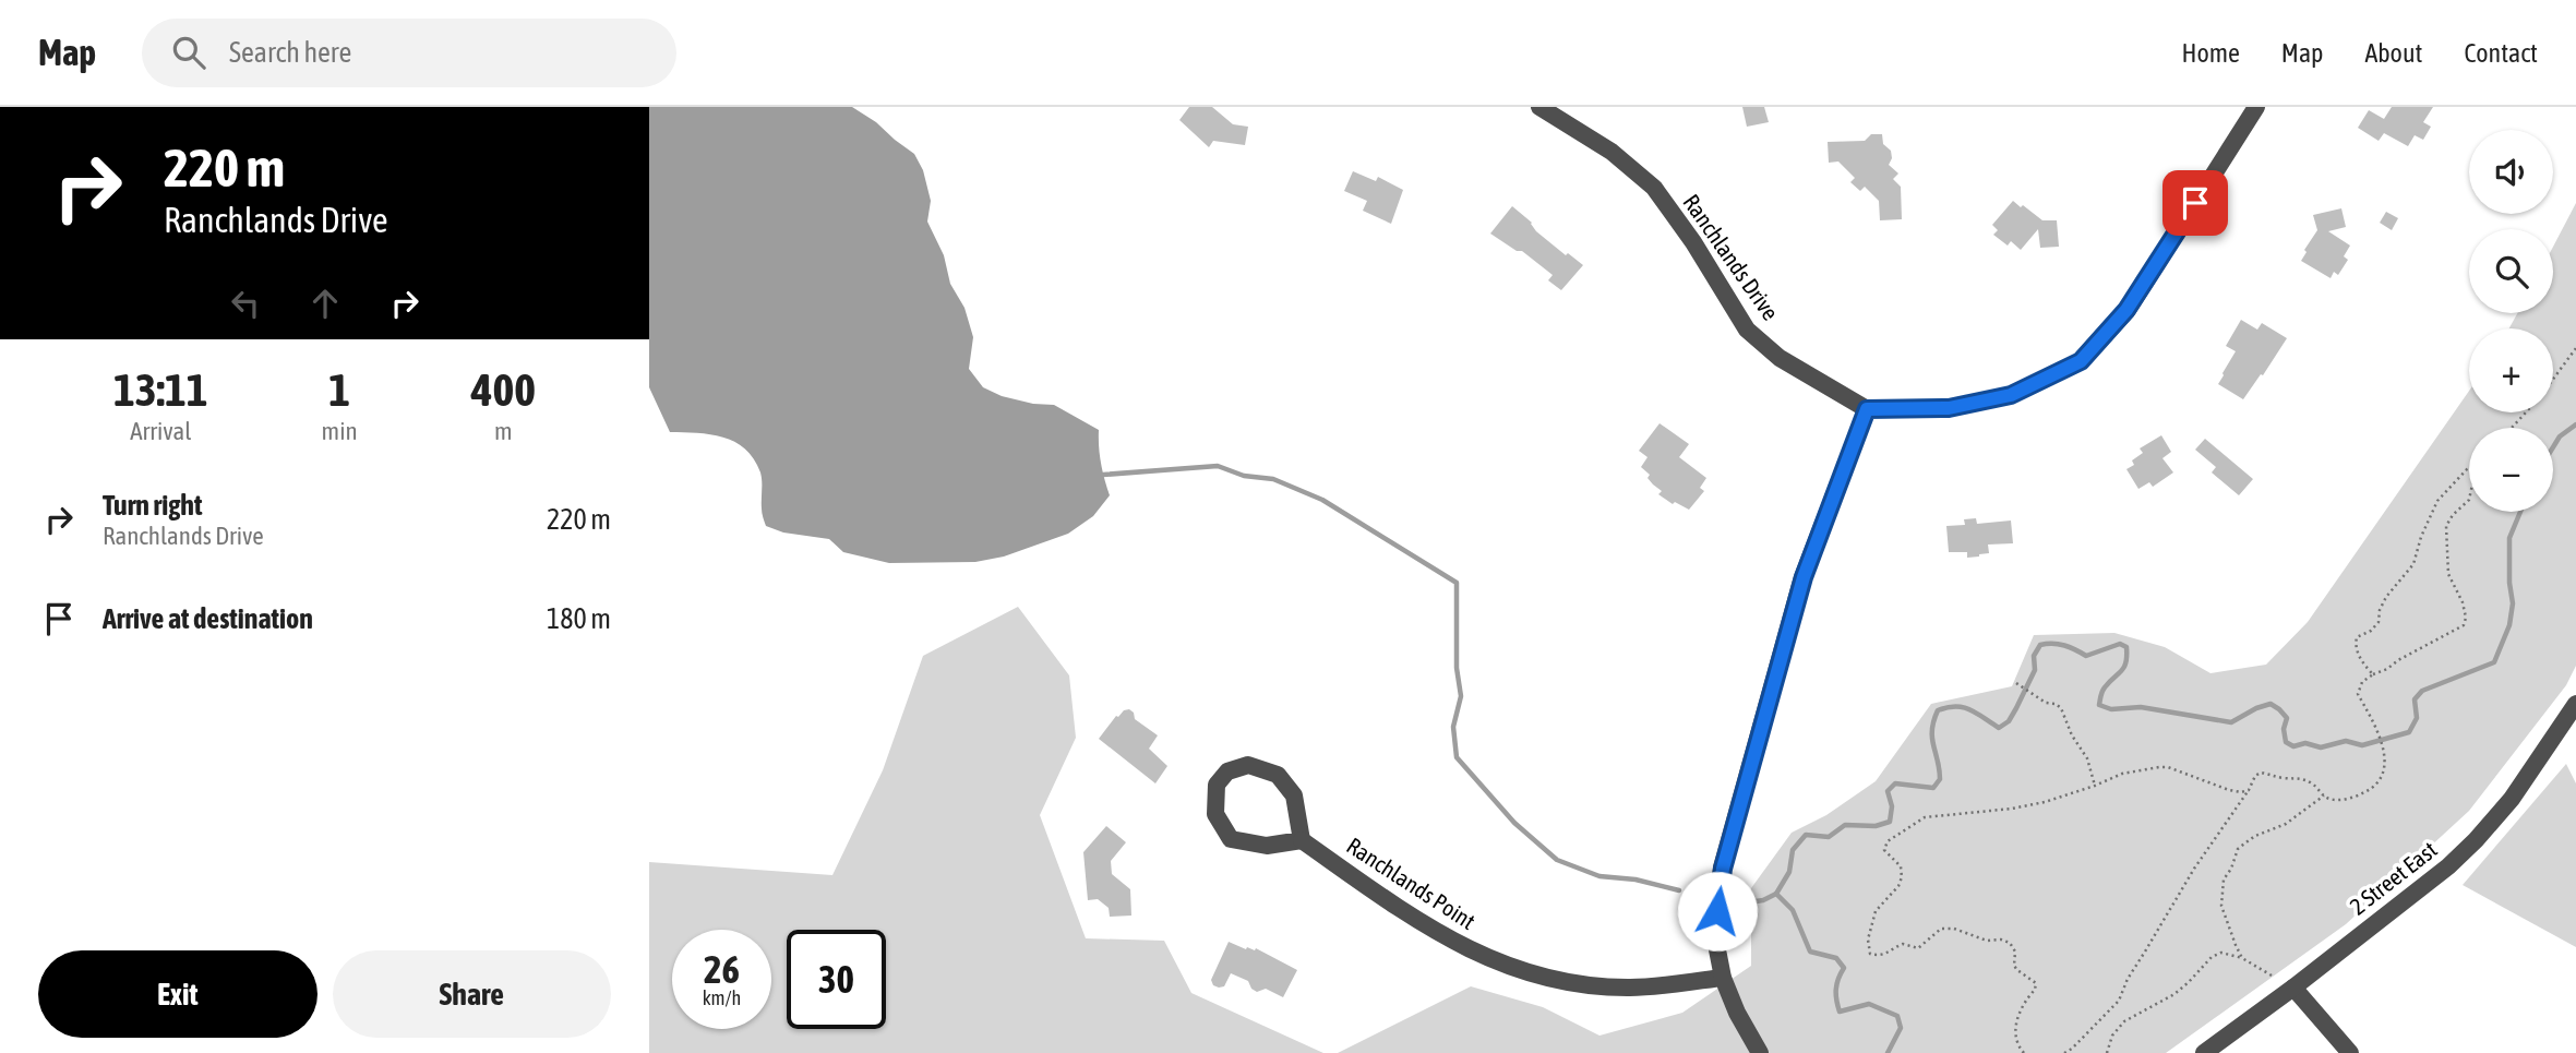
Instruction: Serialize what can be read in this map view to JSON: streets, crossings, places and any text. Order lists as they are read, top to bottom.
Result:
{
  "streets": {
    "street": ["Ranchlands Drive", "2 Street East", "Ranchlands Point"]
  },
  "page": {
    "header": "Map",
    "search": "Search here",
    "nav": [
      "Home",
      "Map",
      "About",
      "Contact"
    ],
    "turn": ["220 m", "Ranchlands Drive"],
    "map_buttons": ["+", "−"],
    "eta": [
      "13:11",
      "Arrival",
      "1",
      "min",
      "400",
      "m"
    ],
    "list": [
      {
        "name": "Turn right",
        "note": "Ranchlands Drive",
        "value": "220 m"
      },
      {
        "name": "Arrive at destination",
        "value": "180 m"
      }
    ],
    "speed": "26 km/h",
    "limit": "30",
    "buttons": ["Exit", "Share"]
  }
}
